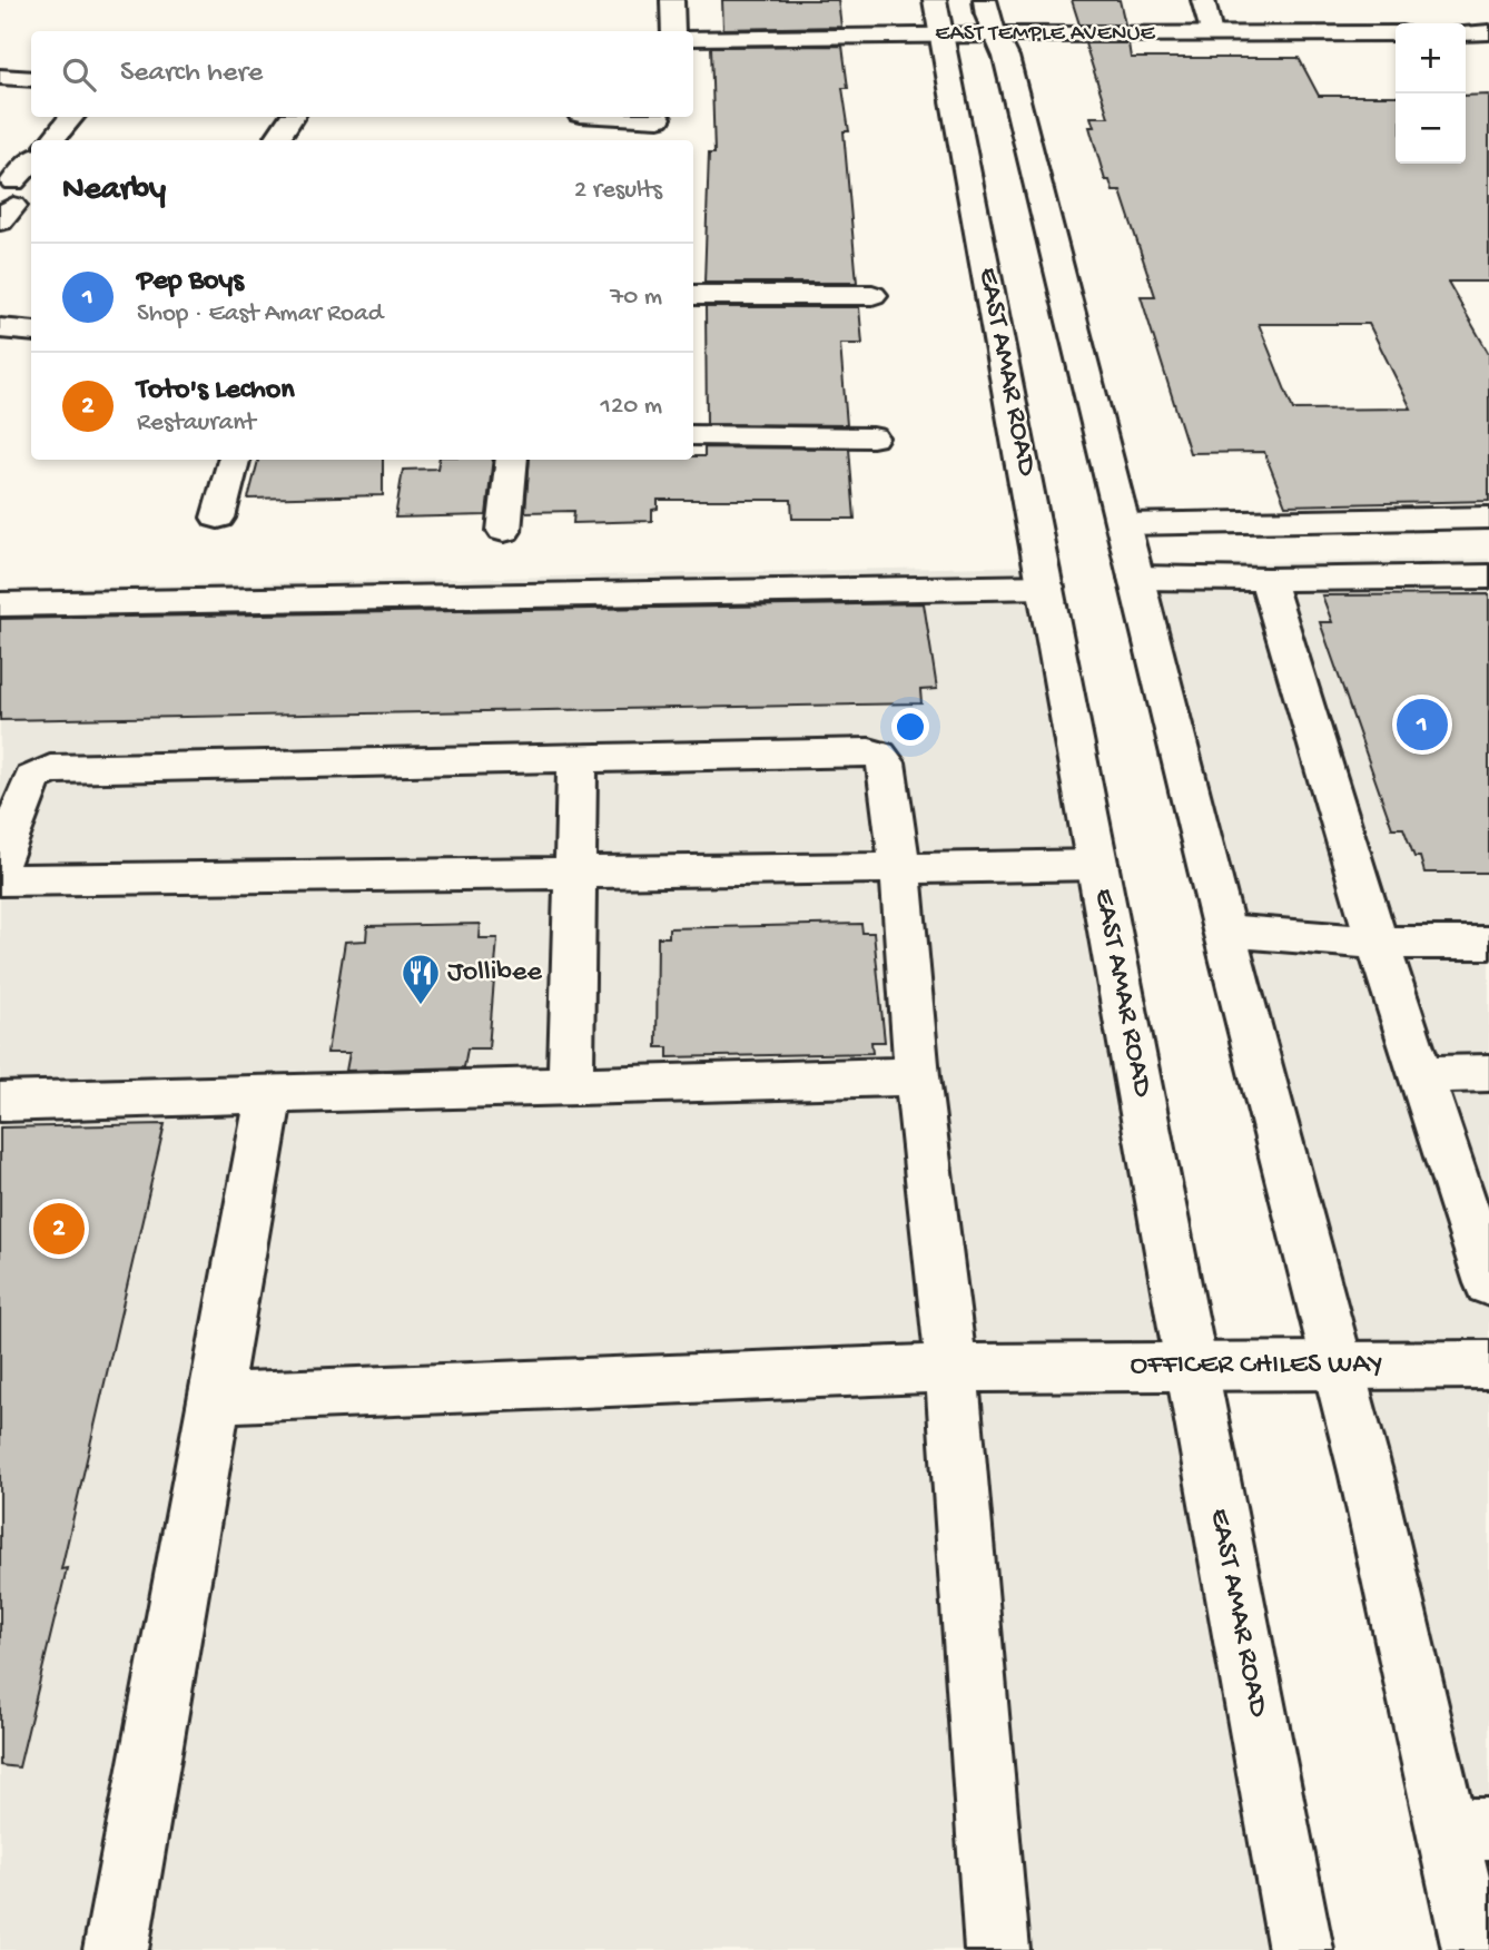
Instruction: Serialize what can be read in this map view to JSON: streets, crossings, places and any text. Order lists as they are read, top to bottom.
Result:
{
  "streets": {
    "main road": ["EAST TEMPLE AVENUE", "EAST AMAR ROAD", "OFFICER CHILES WAY"]
  },
  "crossings": [
    ["EAST TEMPLE AVENUE", "EAST AMAR ROAD"],
    ["EAST AMAR ROAD", "OFFICER CHILES WAY"]
  ],
  "places": {
    "restaurant": ["Jollibee"]
  },
  "page": {
    "map_buttons": ["+", "−"],
    "search": "Search here",
    "heading": ["Nearby", "2 results"],
    "list": [
      {
        "mark": "1",
        "name": "Pep Boys",
        "note": "Shop · East Amar Road",
        "value": "70 m"
      },
      {
        "mark": "2",
        "name": "Toto's Lechon",
        "note": "Restaurant",
        "value": "120 m"
      }
    ],
    "pins": ["1", "2"]
  }
}
